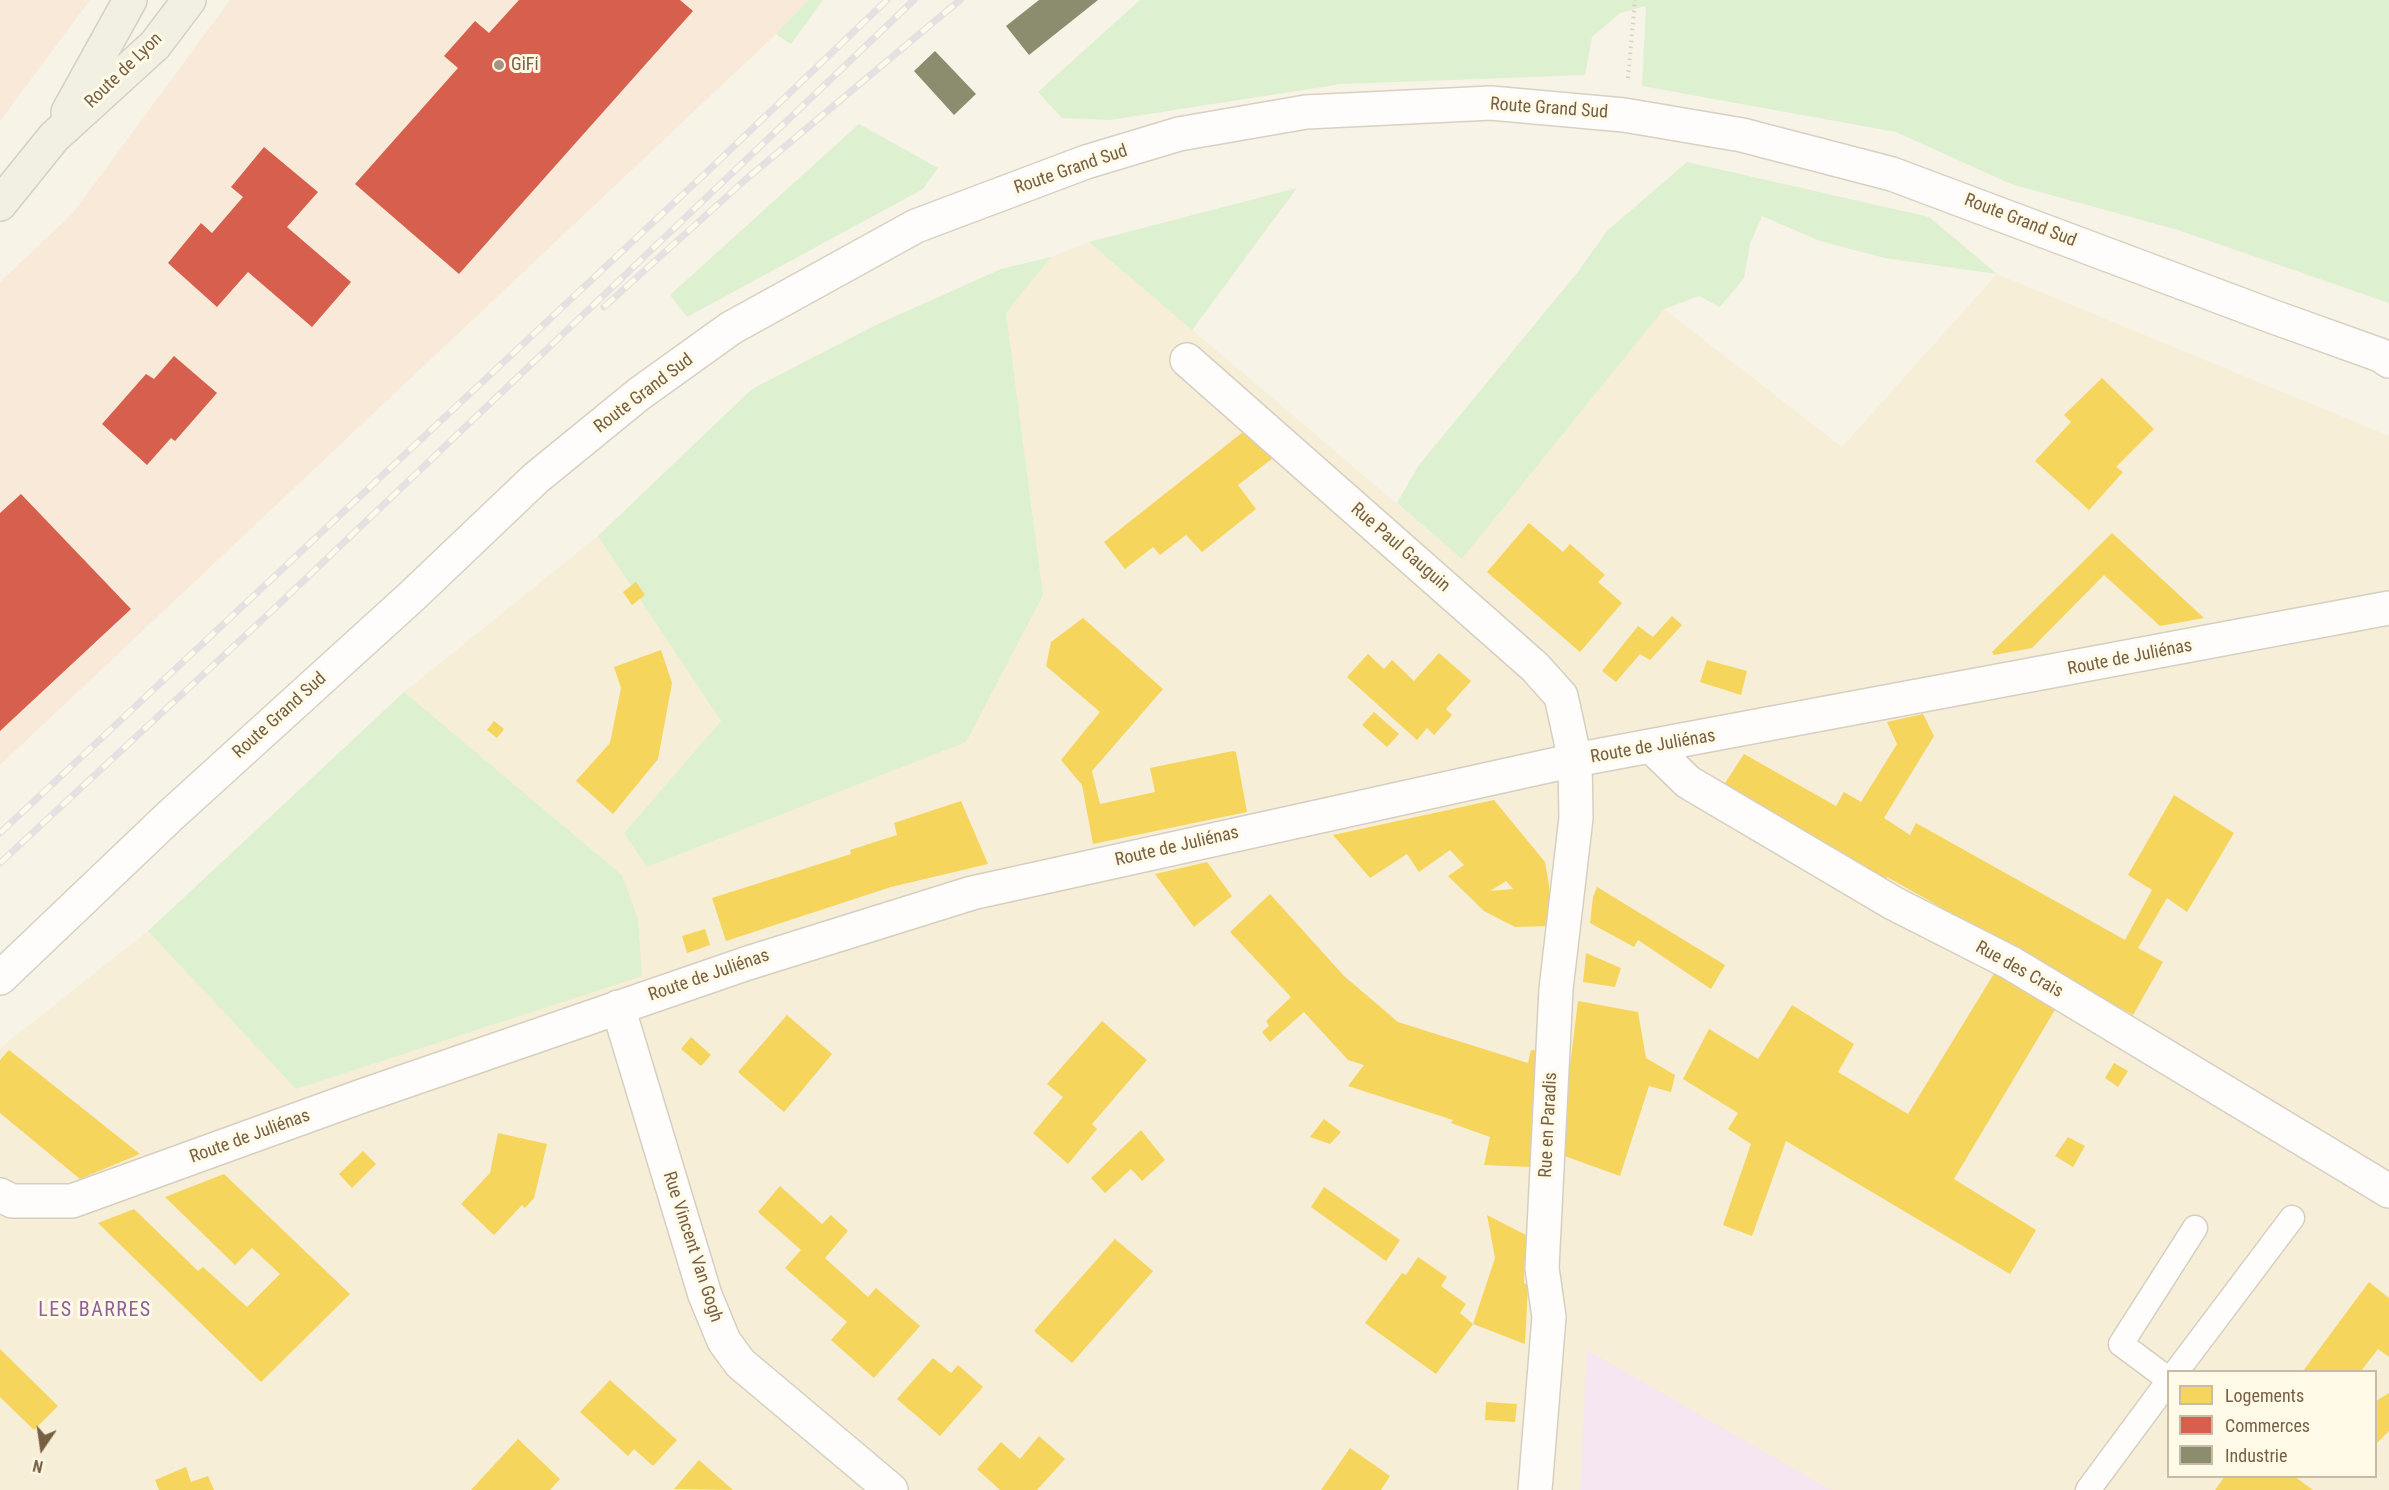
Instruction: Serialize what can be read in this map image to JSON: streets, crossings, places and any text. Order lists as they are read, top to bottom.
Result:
{
  "streets": {
    "main road": ["Route de Lyon"],
    "street": [
      "Route Grand Sud",
      "Rue Paul Gauguin",
      "Route de Juliénas",
      "Rue des Crais",
      "Rue en Paradis",
      "Rue Vincent Van Gogh"
    ]
  },
  "crossings": [
    ["Rue Paul Gauguin", "Route de Juliénas"],
    ["Rue Paul Gauguin", "Rue en Paradis"],
    ["Route de Juliénas", "Rue des Crais"],
    ["Route de Juliénas", "Rue en Paradis"],
    ["Route de Juliénas", "Rue Vincent Van Gogh"]
  ],
  "districts": ["LES BARRES"],
  "places": ["GiFi"],
  "legend": ["Logements", "Commerces", "Industrie"],
  "north": "bottom"
}
